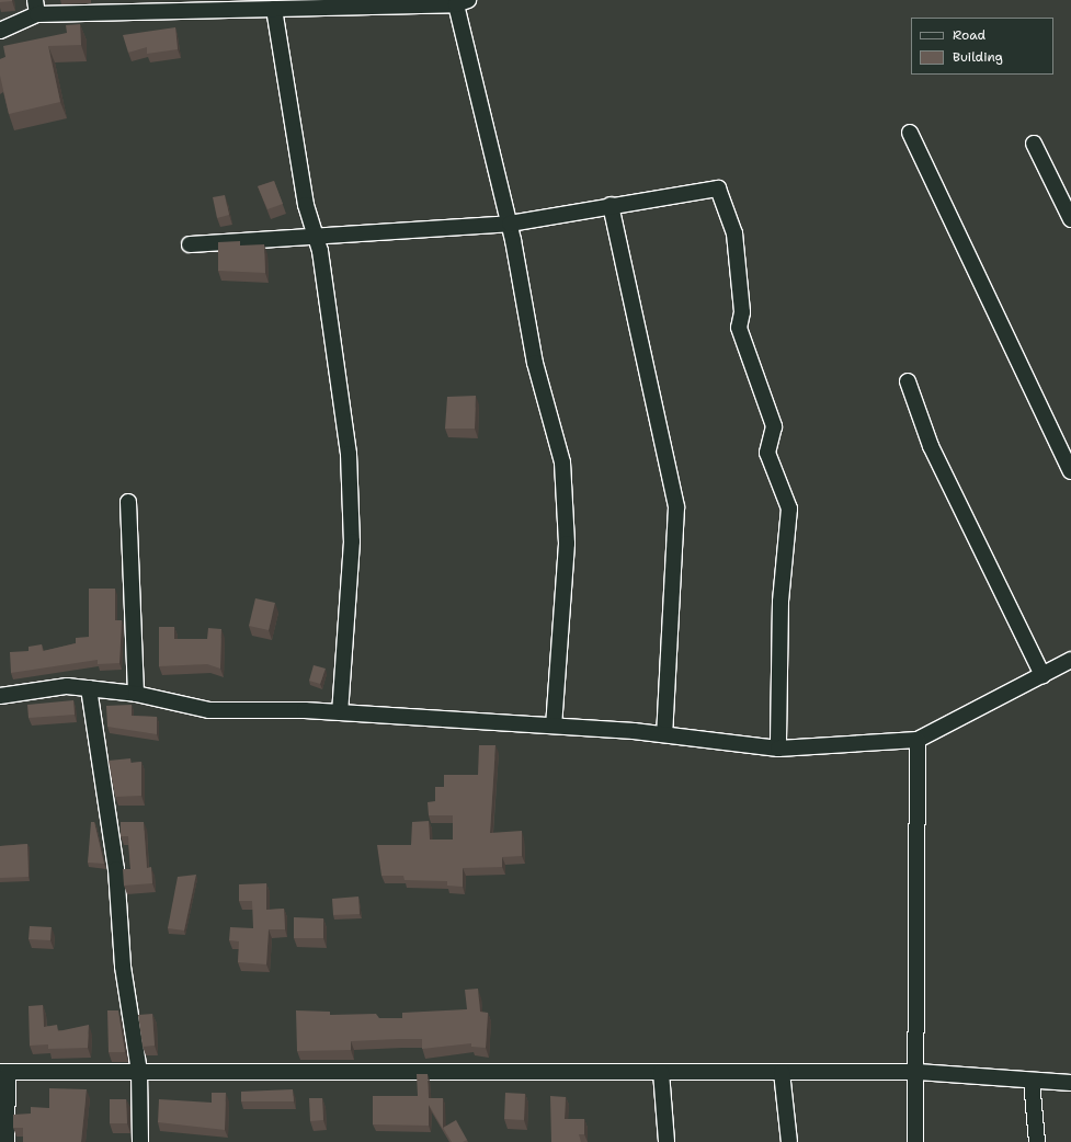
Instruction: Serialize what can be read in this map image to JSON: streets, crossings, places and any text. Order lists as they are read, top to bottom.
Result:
{
  "legend": ["Road", "Building"]
}
